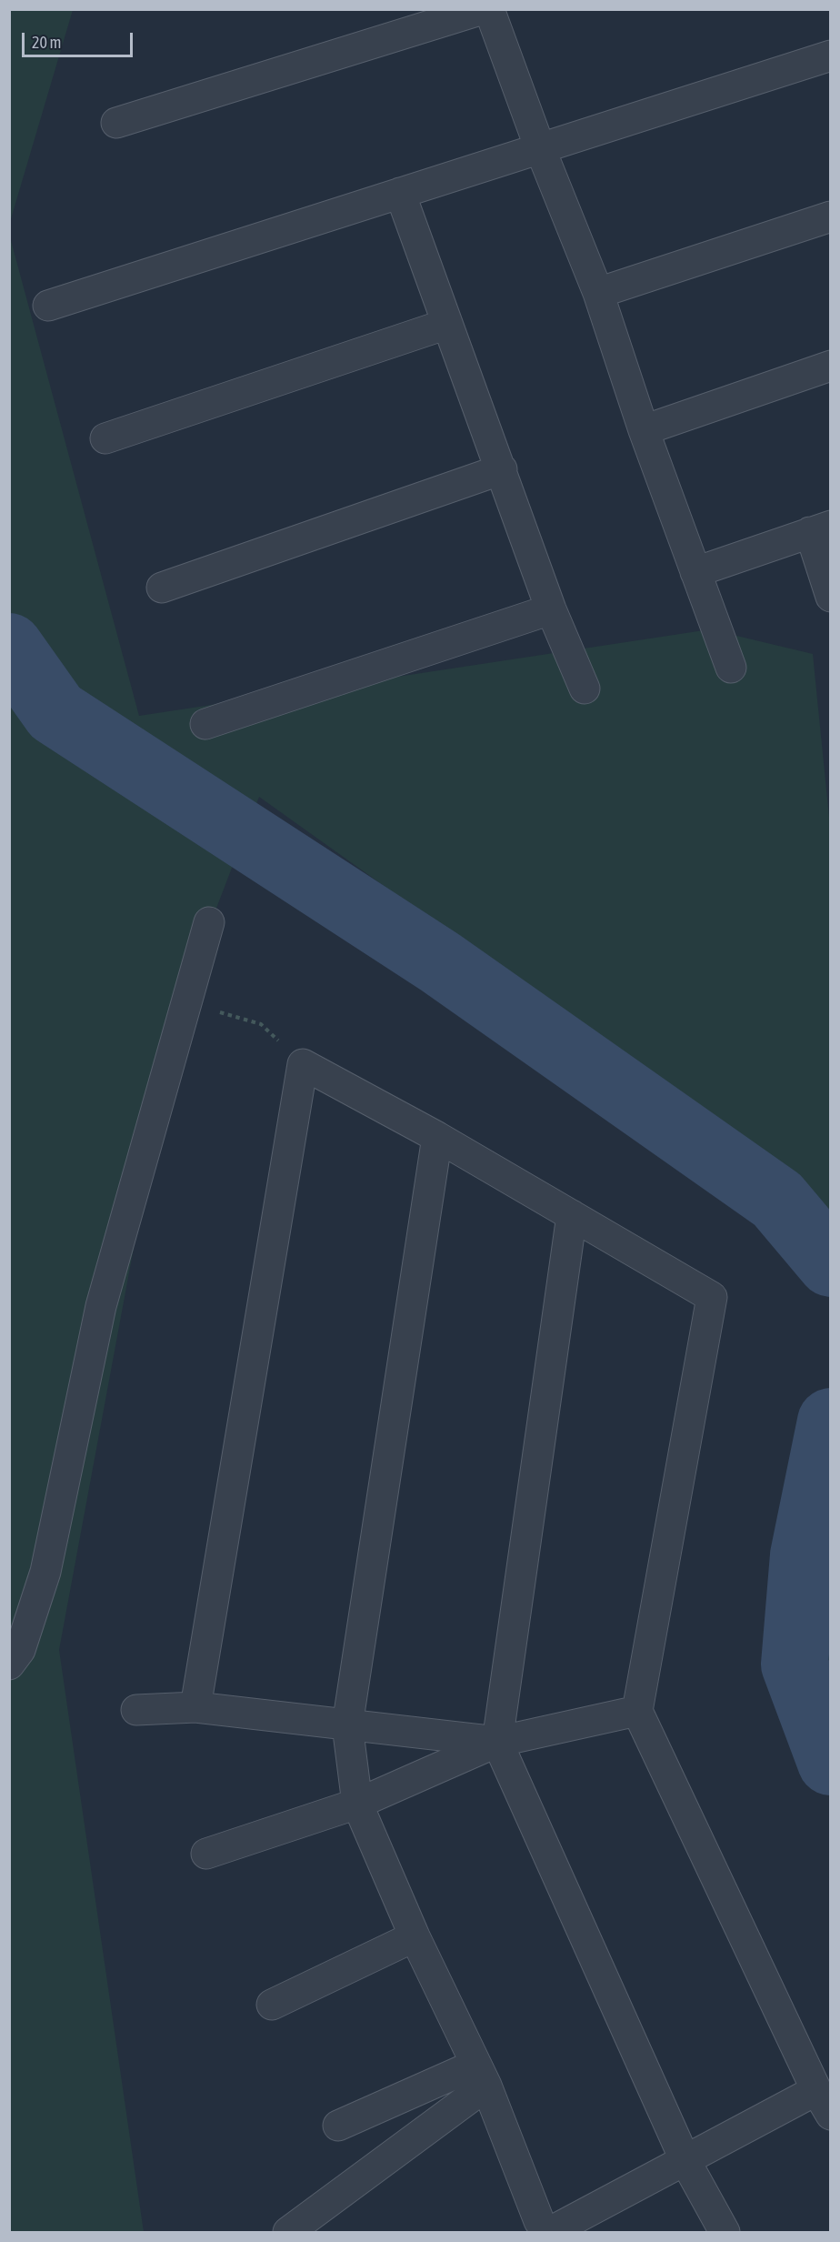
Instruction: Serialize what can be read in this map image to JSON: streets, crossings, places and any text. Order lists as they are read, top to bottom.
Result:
{
  "scale_bar": "20 m"
}
